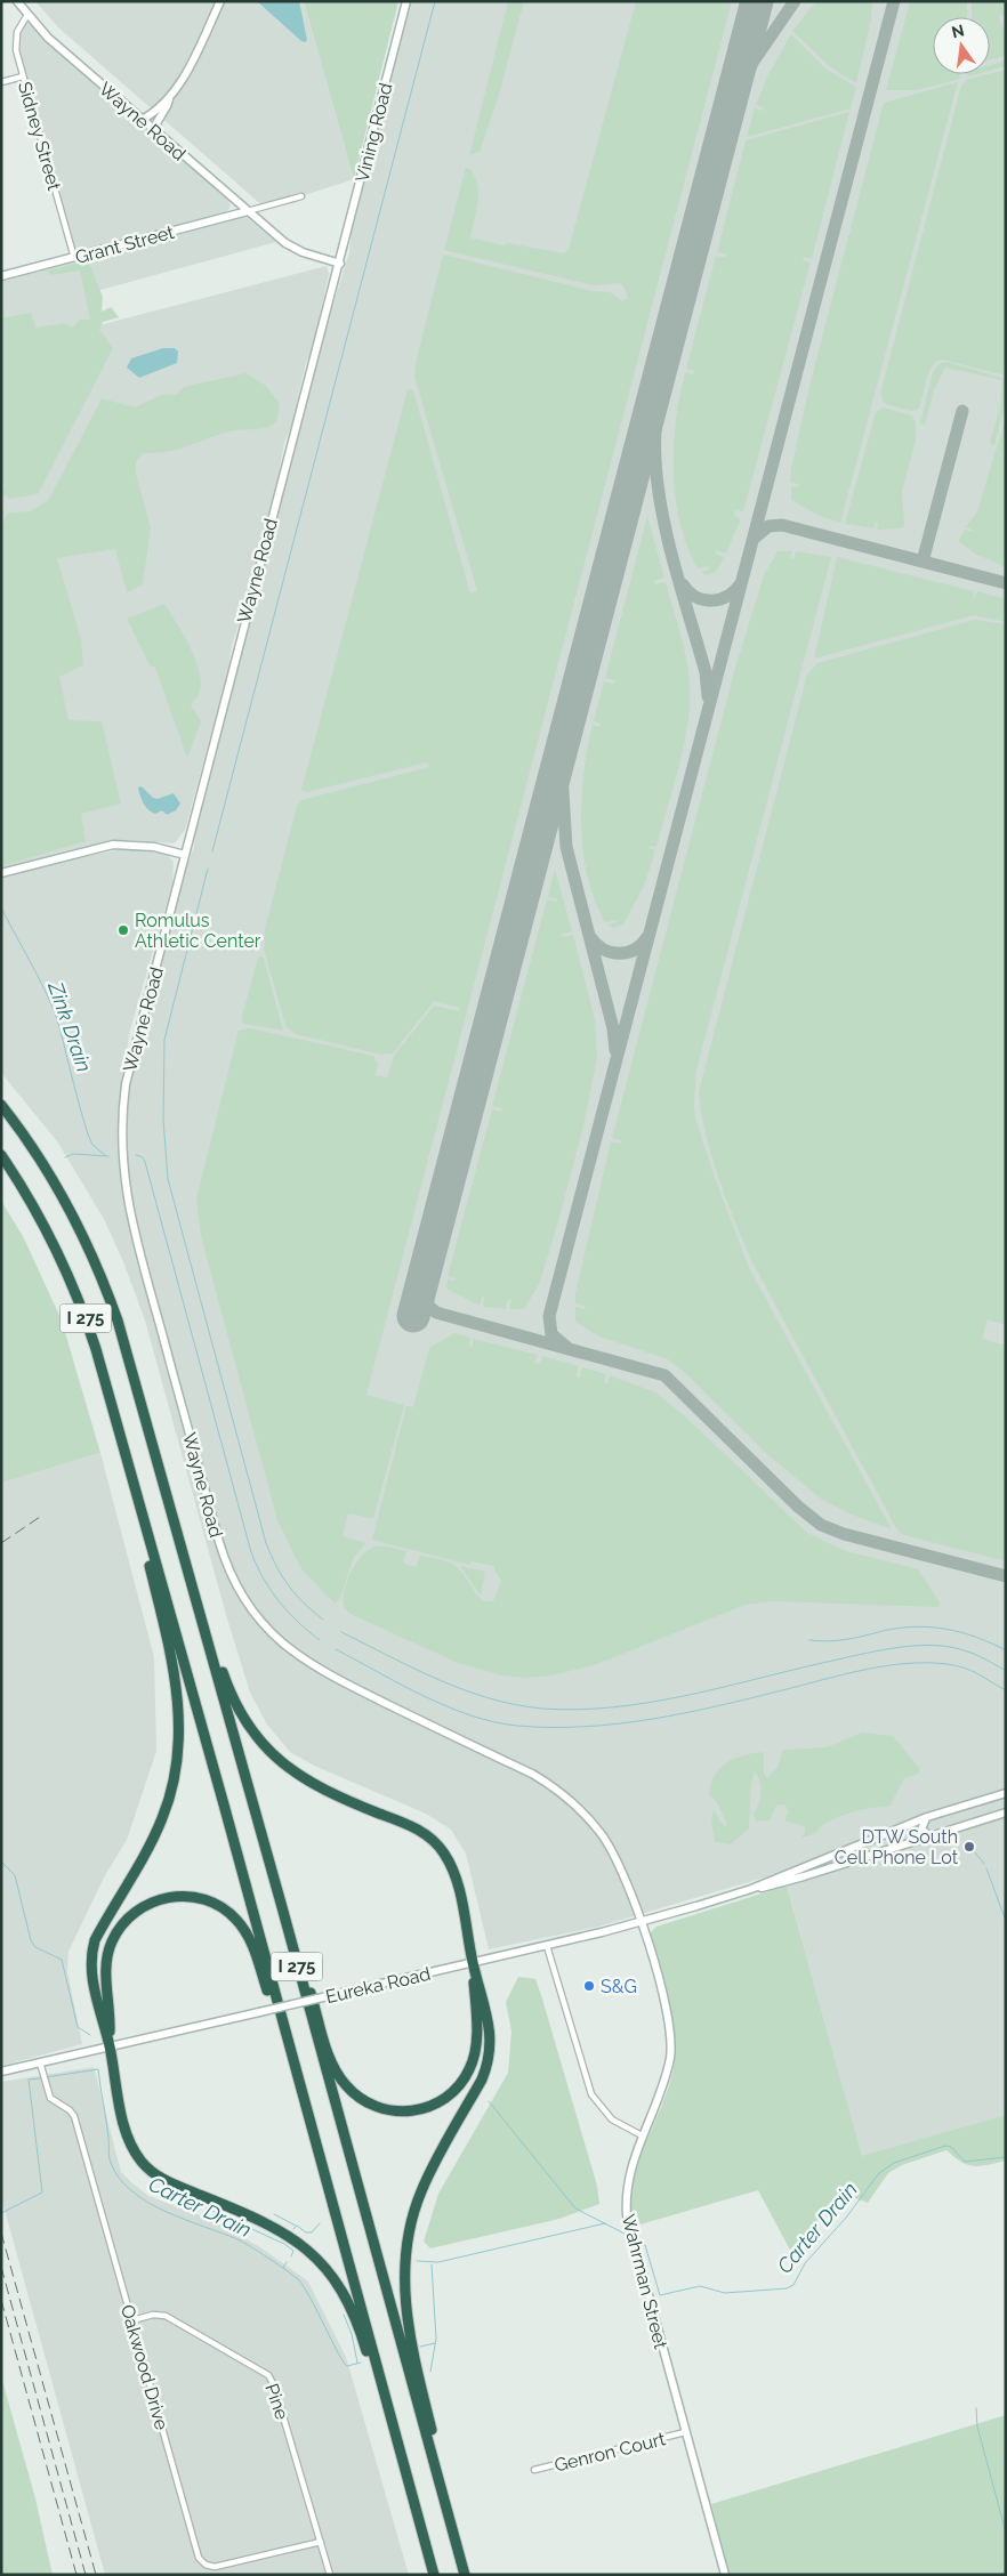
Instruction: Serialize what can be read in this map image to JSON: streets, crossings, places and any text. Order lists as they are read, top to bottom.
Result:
{
  "streets": {
    "highway": ["I 275"],
    "main road": [
      "Wayne Road",
      "Vining Road",
      "Grant Street",
      "Eureka Road",
      "Wahrman Street"
    ],
    "street": [
      "Sidney Street",
      "Oakwood Drive",
      "Pine",
      "Genron Court"
    ]
  },
  "crossings": [
    ["Wayne Road", "Vining Road"],
    ["Wayne Road", "Sidney Street"],
    ["Wayne Road", "Grant Street"],
    ["Wayne Road", "Eureka Road"],
    ["Wayne Road", "Wahrman Street"],
    ["Sidney Street", "Grant Street"],
    ["Eureka Road", "Wahrman Street"],
    ["Eureka Road", "Oakwood Drive"],
    ["Wahrman Street", "Genron Court"],
    ["Oakwood Drive", "Pine"]
  ],
  "water": ["Zink Drain", "Carter Drain"],
  "places": ["Romulus Athletic Center", "DTW South Cell Phone Lot", "S&G"],
  "north": "top"
}
